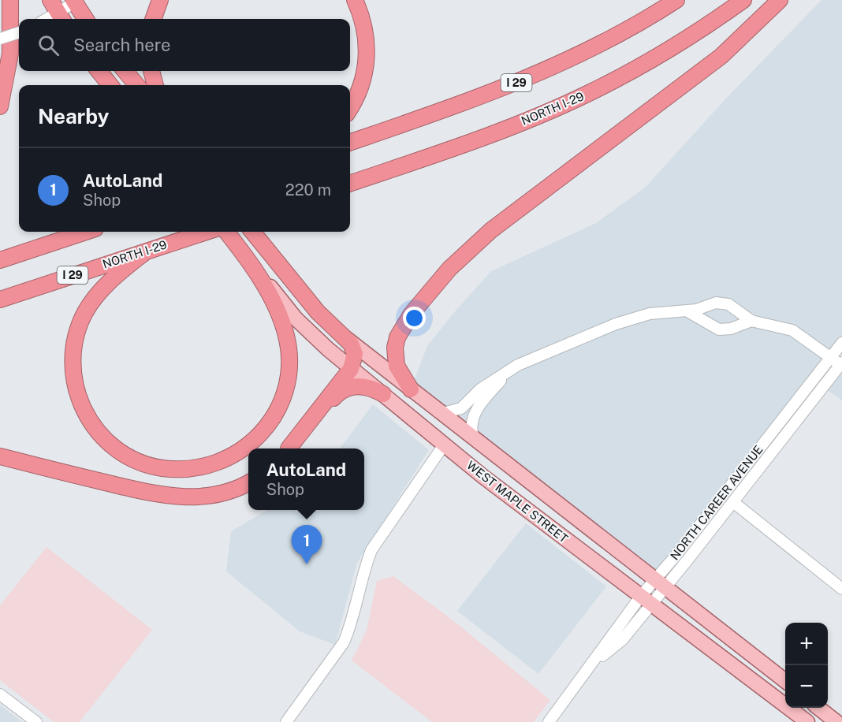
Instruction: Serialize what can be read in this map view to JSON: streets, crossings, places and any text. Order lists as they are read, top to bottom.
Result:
{
  "streets": {
    "highway": ["I 29", "NORTH I-29"],
    "main road": ["WEST MAPLE STREET"],
    "street": ["NORTH CAREER AVENUE"]
  },
  "crossings": [
    ["WEST MAPLE STREET", "NORTH CAREER AVENUE"]
  ],
  "page": {
    "search": "Search here",
    "heading": "Nearby",
    "list": [
      {
        "mark": "1",
        "name": "AutoLand",
        "note": "Shop",
        "value": "220 m"
      }
    ],
    "popup": ["AutoLand", "Shop"],
    "pins": "1",
    "map_buttons": ["+", "−"]
  }
}
